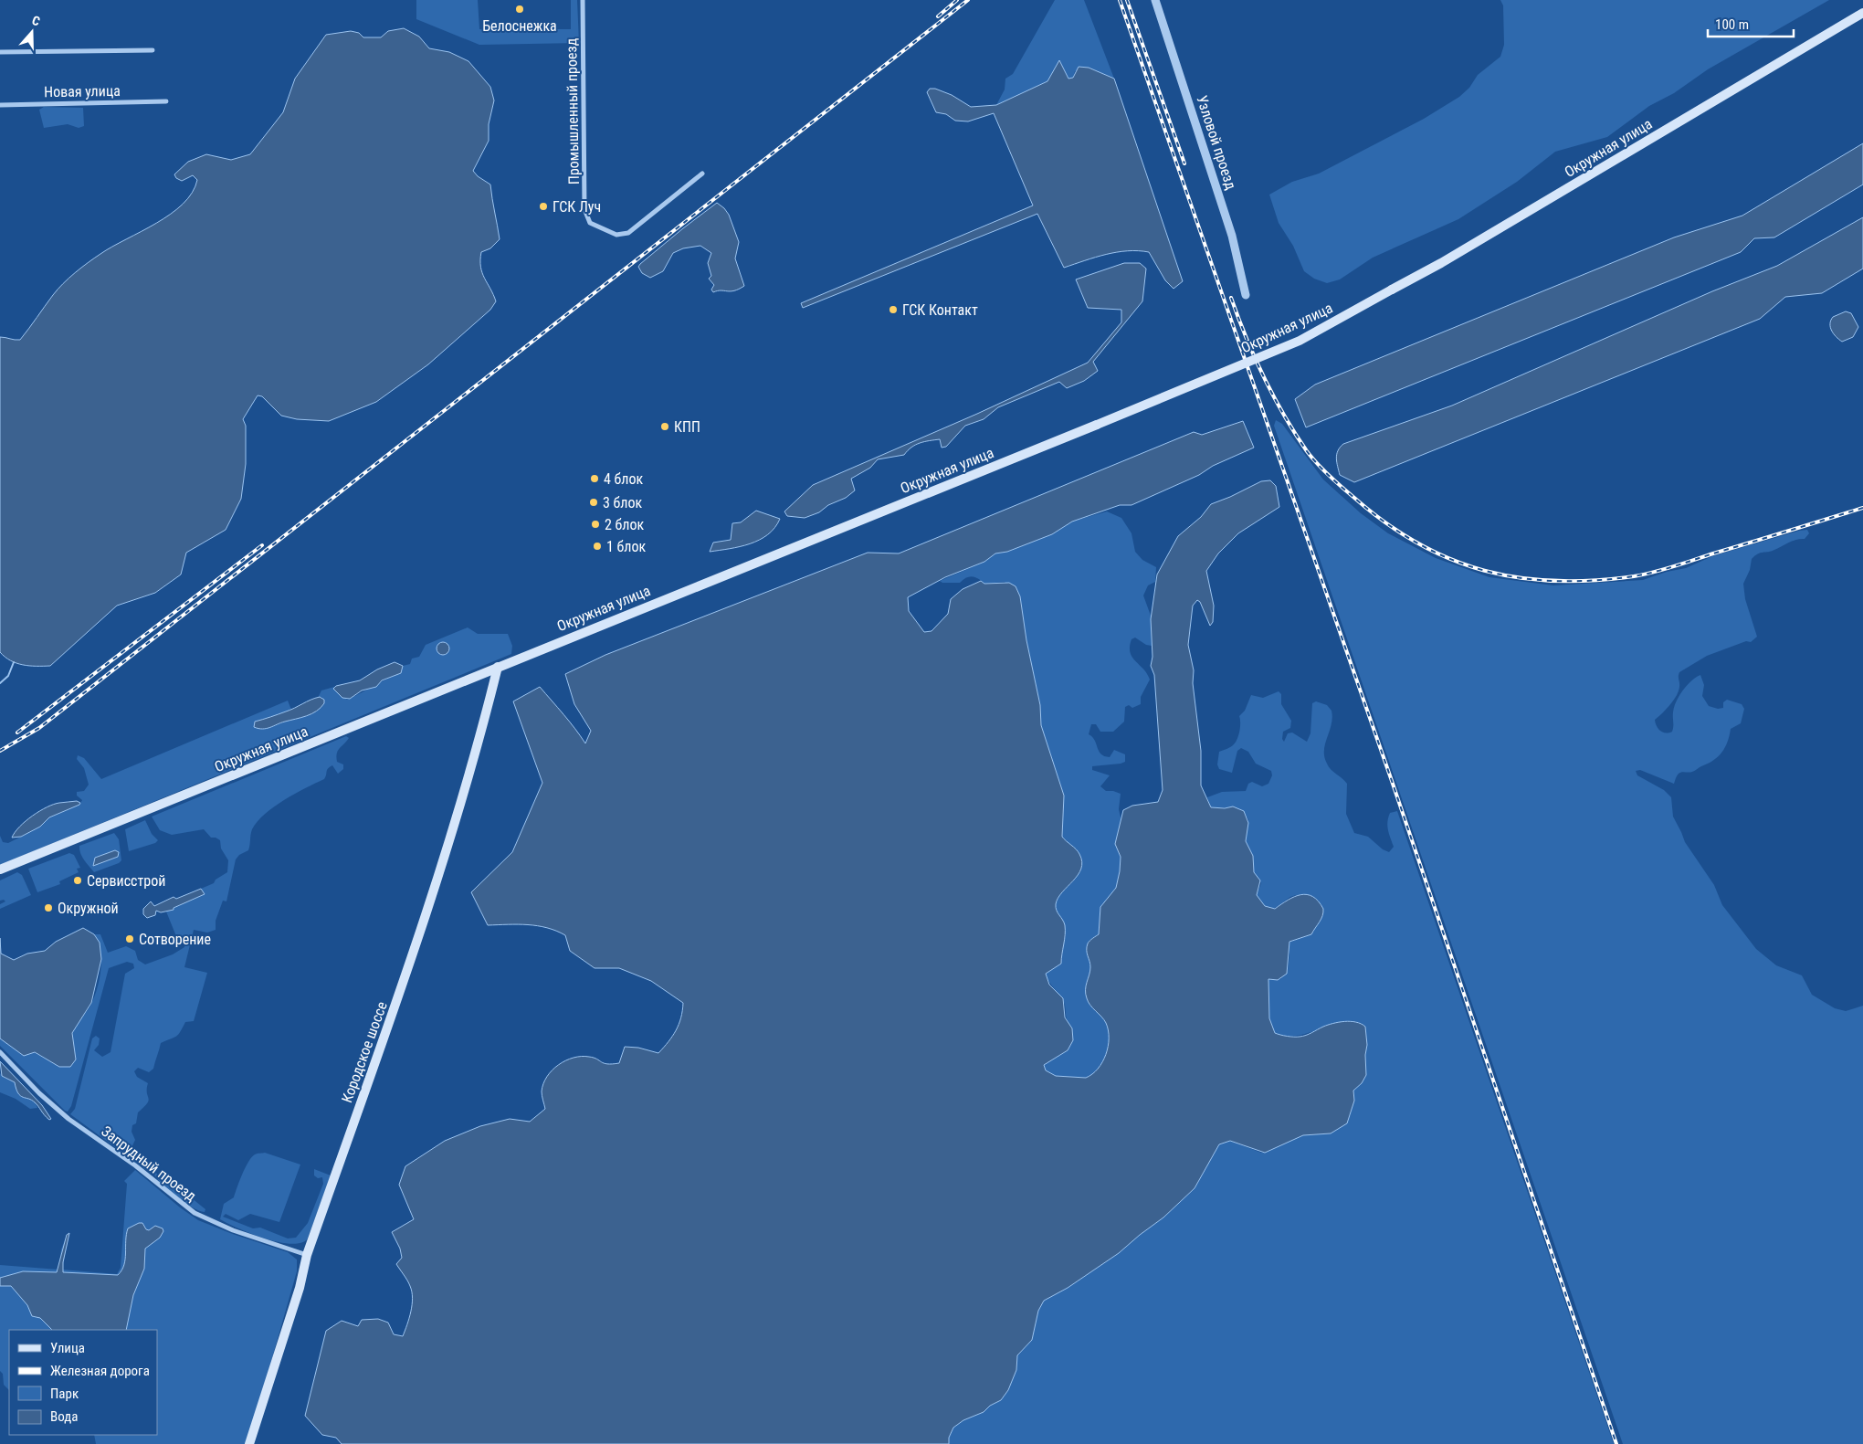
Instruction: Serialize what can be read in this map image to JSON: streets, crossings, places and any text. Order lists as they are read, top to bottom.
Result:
{
  "streets": {
    "main road": ["Окружная улица", "Кородское шоссе"],
    "street": [
      "Новая улица",
      "Промышленный проезд",
      "Узловой проезд",
      "Запрудный проезд"
    ]
  },
  "crossings": [
    ["Окружная улица", "Кородское шоссе"],
    ["Кородское шоссе", "Запрудный проезд"]
  ],
  "places": [
    "Белоснежка",
    "ГСК Луч",
    "ГСК Контакт",
    "КПП",
    "4 блок",
    "3 блок",
    "2 блок",
    "1 блок",
    "Сервисстрой",
    "Окружной",
    "Сотворение"
  ],
  "legend": [
    "Улица",
    "Железная дорога",
    "Парк",
    "Вода"
  ],
  "scale_bar": "100 m",
  "north": "top"
}
